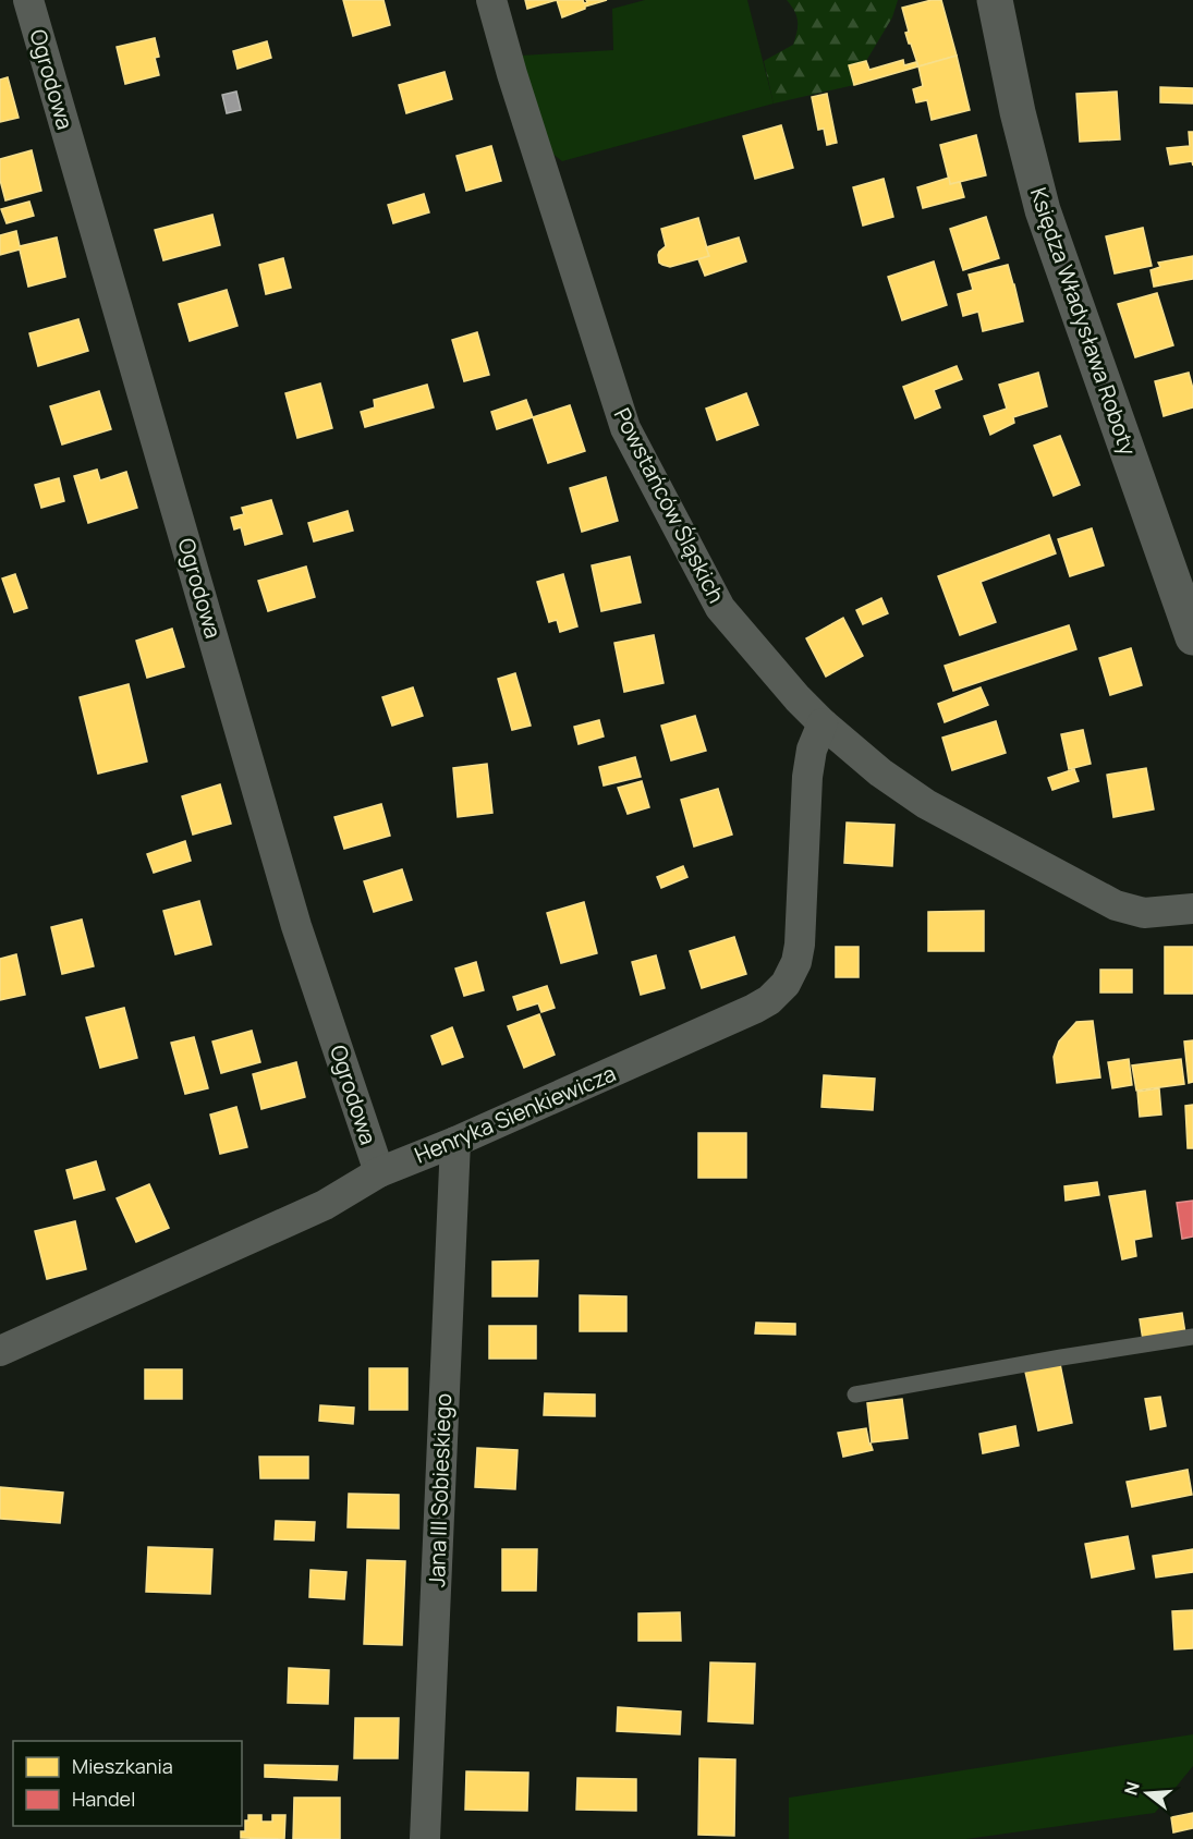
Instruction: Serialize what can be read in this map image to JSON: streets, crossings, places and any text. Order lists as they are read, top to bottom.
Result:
{
  "streets": {
    "main road": ["Księdza Władysława Roboty"],
    "street": [
      "Ogrodowa",
      "Powstańców Śląskich",
      "Henryka Sienkiewicza",
      "Jana III Sobieskiego"
    ]
  },
  "crossings": [
    ["Ogrodowa", "Henryka Sienkiewicza"],
    ["Powstańców Śląskich", "Henryka Sienkiewicza"],
    ["Henryka Sienkiewicza", "Jana III Sobieskiego"]
  ],
  "legend": ["Mieszkania", "Handel"],
  "north": "left"
}
